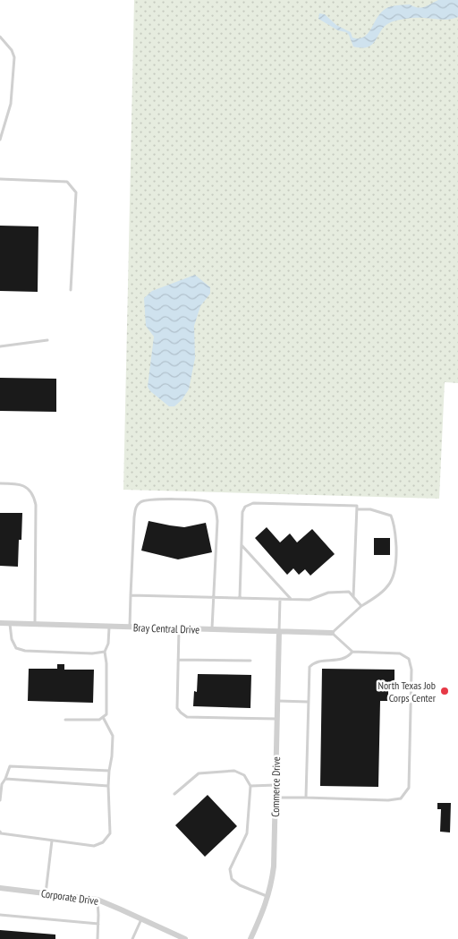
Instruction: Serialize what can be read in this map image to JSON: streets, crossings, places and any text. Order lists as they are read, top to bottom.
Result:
{
  "streets": {
    "street": ["Bray Central Drive", "Commerce Drive", "Corporate Drive"]
  },
  "crossings": [
    ["Bray Central Drive", "Commerce Drive"]
  ],
  "places": ["North Texas Job Corps Center"]
}
